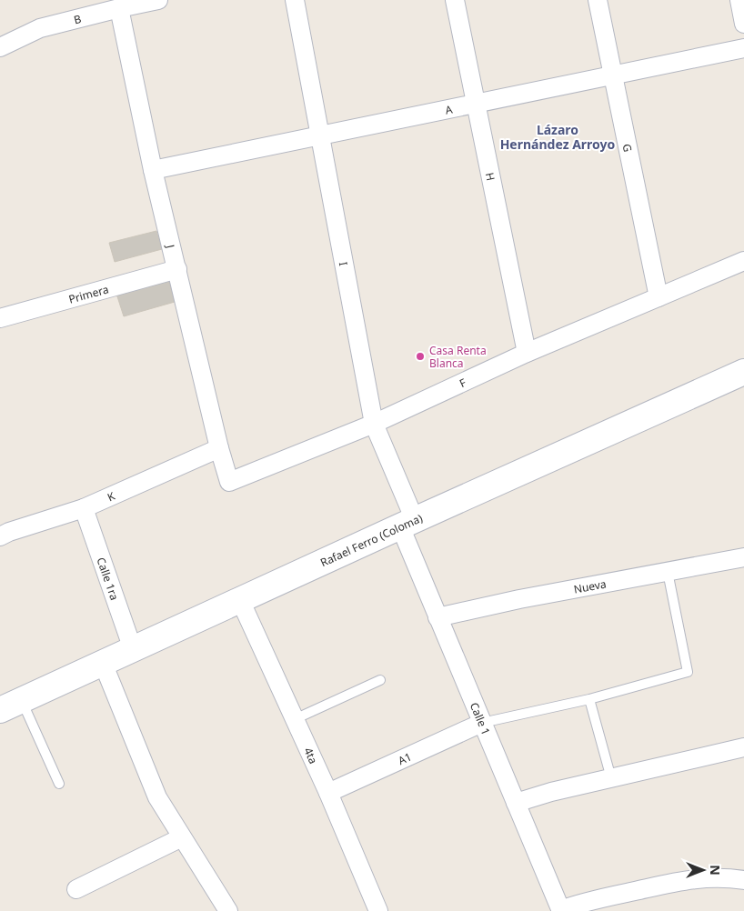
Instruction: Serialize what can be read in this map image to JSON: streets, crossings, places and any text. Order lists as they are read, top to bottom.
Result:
{
  "streets": {
    "main road": ["Rafael Ferro (Coloma)"],
    "street": [
      "B",
      "A",
      "G",
      "H",
      "J",
      "I",
      "Primera",
      "F",
      "K",
      "Calle 1ra",
      "Nueva",
      "Calle 1",
      "4ta",
      "A1"
    ]
  },
  "crossings": [
    ["B", "J"],
    ["A", "G"],
    ["A", "H"],
    ["A", "J"],
    ["A", "I"],
    ["G", "F"],
    ["H", "F"],
    ["J", "Primera"],
    ["J", "F"],
    ["J", "K"],
    ["I", "F"],
    ["I", "Rafael Ferro (Coloma)"],
    ["I", "Calle 1"],
    ["K", "Calle 1ra"],
    ["Rafael Ferro (Coloma)", "Calle 1ra"],
    ["Rafael Ferro (Coloma)", "Calle 1"],
    ["Rafael Ferro (Coloma)", "4ta"],
    ["Nueva", "Calle 1"],
    ["Calle 1", "A1"],
    ["4ta", "A1"]
  ],
  "districts": ["Lázaro Hernández Arroyo"],
  "places": ["Casa Renta Blanca"],
  "north": "right"
}
